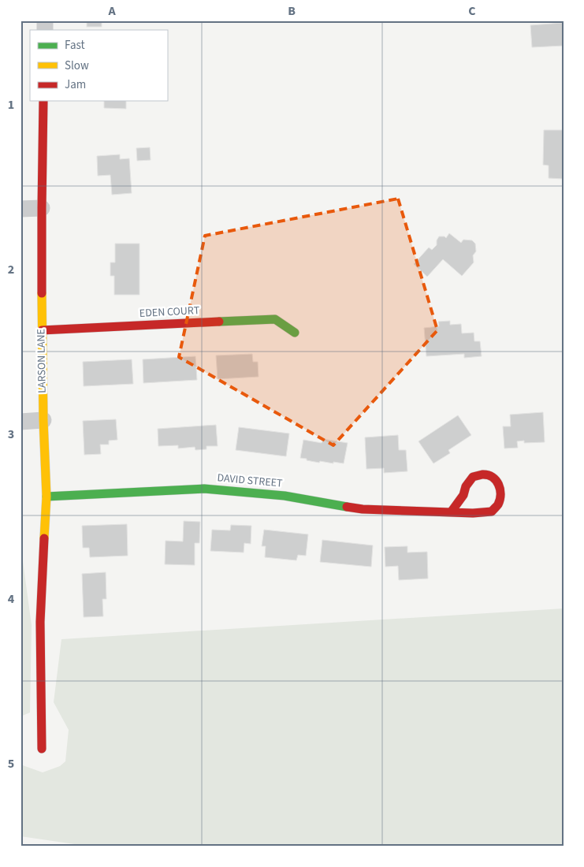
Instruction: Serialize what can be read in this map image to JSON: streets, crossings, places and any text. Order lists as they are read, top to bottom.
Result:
{
  "streets": {
    "street": ["EDEN COURT", "LARSON LANE", "DAVID STREET"]
  },
  "crossings": [
    ["EDEN COURT", "LARSON LANE"],
    ["LARSON LANE", "DAVID STREET"]
  ],
  "legend": ["Fast", "Slow", "Jam"],
  "grid": {
    "columns": ["A", "B", "C"],
    "rows": [
      "1",
      "2",
      "3",
      "4",
      "5"
    ]
  }
}
